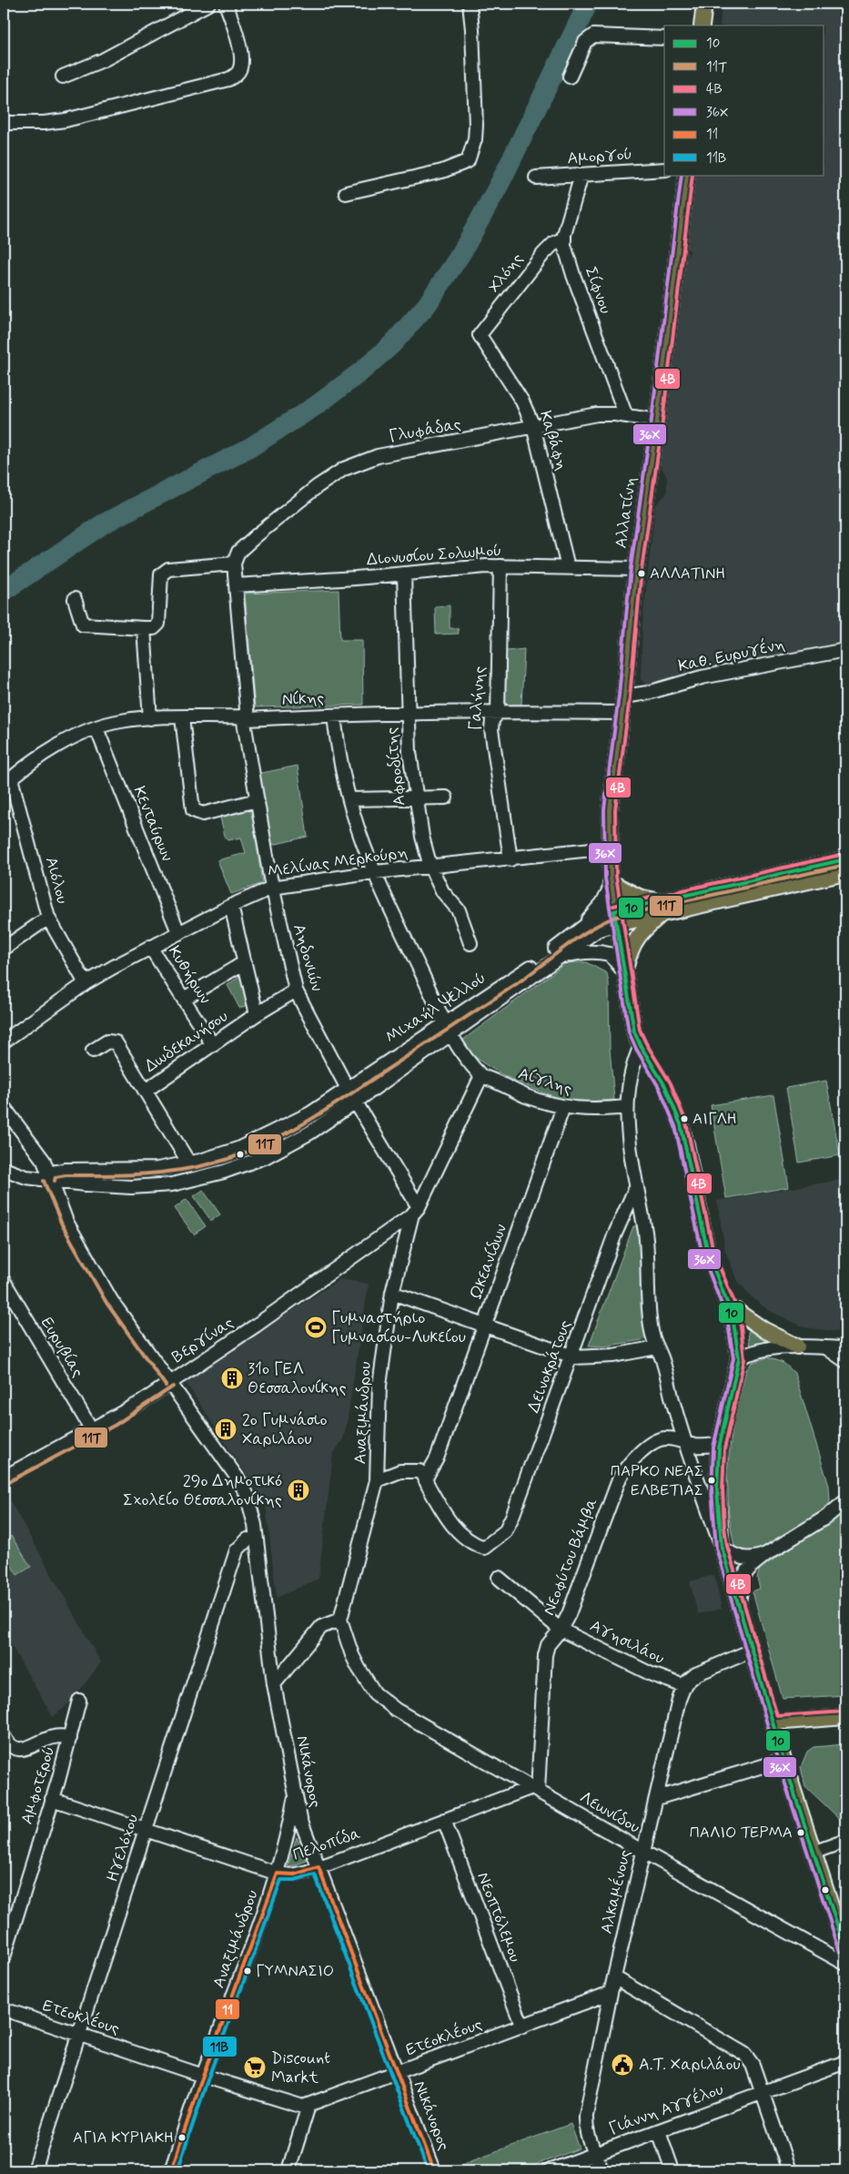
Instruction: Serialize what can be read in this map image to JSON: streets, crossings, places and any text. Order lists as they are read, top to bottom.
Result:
{
  "streets": {
    "main road": ["Αλλατίνη", "Μιχαήλ Ψελλού"],
    "street": [
      "Αμοργού",
      "Χλόης",
      "Σίφνου",
      "Γλυφάδας",
      "Καβάφη",
      "Διονυσίου Σολωμού",
      "Καθ. Ευρυγένη",
      "Γαλήνης",
      "Νίκης",
      "Αφροδίτης",
      "Κενταύρων",
      "Μελίνας Μερκούρη",
      "Αιόλου",
      "Αηδονιών",
      "Κυθήρων",
      "Δωδεκανήσου",
      "Αίγλης",
      "Ωκεανίδων",
      "Βεργίνας",
      "Ευρυβίας",
      "Δεινοκράτους",
      "Αναξιμάνδρου",
      "Νεοφύτου Βάμβα",
      "Αγησιλάου",
      "Νικάνορος",
      "Αμφοτερού",
      "Λεωνίδου",
      "Πελοπίδα",
      "Ηγελόχου",
      "Αλκαμένους",
      "Νεοπτόλεμου",
      "Ετεοκλέους",
      "Γιάννη Αγγέλου"
    ]
  },
  "crossings": [
    ["Χλόης", "Σίφνου"],
    ["Χλόης", "Καβάφη"],
    ["Σίφνου", "Γλυφάδας"],
    ["Γλυφάδας", "Καβάφη"],
    ["Γλυφάδας", "Αλλατίνη"],
    ["Γλυφάδας", "Αηδονιών"],
    ["Καβάφη", "Διονυσίου Σολωμού"],
    ["Αλλατίνη", "Διονυσίου Σολωμού"],
    ["Αλλατίνη", "Καθ. Ευρυγένη"],
    ["Αλλατίνη", "Νίκης"],
    ["Αλλατίνη", "Μελίνας Μερκούρη"],
    ["Αλλατίνη", "Μιχαήλ Ψελλού"],
    ["Αλλατίνη", "Νεοφύτου Βάμβα"],
    ["Διονυσίου Σολωμού", "Γαλήνης"],
    ["Διονυσίου Σολωμού", "Αφροδίτης"],
    ["Διονυσίου Σολωμού", "Αηδονιών"],
    ["Γαλήνης", "Νίκης"],
    ["Γαλήνης", "Μελίνας Μερκούρη"],
    ["Νίκης", "Αφροδίτης"],
    ["Νίκης", "Κενταύρων"],
    ["Νίκης", "Αιόλου"],
    ["Νίκης", "Αηδονιών"],
    ["Αφροδίτης", "Μελίνας Μερκούρη"],
    ["Κενταύρων", "Μελίνας Μερκούρη"],
    ["Μελίνας Μερκούρη", "Αιόλου"],
    ["Μελίνας Μερκούρη", "Αηδονιών"],
    ["Μελίνας Μερκούρη", "Κυθήρων"],
    ["Αηδονιών", "Μιχαήλ Ψελλού"],
    ["Αηδονιών", "Δωδεκανήσου"],
    ["Αηδονιών", "Βεργίνας"],
    ["Αηδονιών", "Αναξιμάνδρου"],
    ["Κυθήρων", "Δωδεκανήσου"],
    ["Μιχαήλ Ψελλού", "Δωδεκανήσου"],
    ["Μιχαήλ Ψελλού", "Νικάνορος"],
    ["Αίγλης", "Ωκεανίδων"],
    ["Αίγλης", "Αναξιμάνδρου"],
    ["Ωκεανίδων", "Δεινοκράτους"],
    ["Βεργίνας", "Ευρυβίας"],
    ["Βεργίνας", "Αναξιμάνδρου"],
    ["Βεργίνας", "Νικάνορος"],
    ["Αναξιμάνδρου", "Νικάνορος"],
    ["Αναξιμάνδρου", "Λεωνίδου"],
    ["Αναξιμάνδρου", "Πελοπίδα"],
    ["Αναξιμάνδρου", "Ετεοκλέους"],
    ["Νεοφύτου Βάμβα", "Αγησιλάου"],
    ["Νεοφύτου Βάμβα", "Λεωνίδου"],
    ["Νεοφύτου Βάμβα", "Πελοπίδα"],
    ["Αγησιλάου", "Αλκαμένους"],
    ["Νικάνορος", "Πελοπίδα"],
    ["Νικάνορος", "Ετεοκλέους"],
    ["Αμφοτερού", "Πελοπίδα"],
    ["Λεωνίδου", "Πελοπίδα"],
    ["Λεωνίδου", "Αλκαμένους"],
    ["Πελοπίδα", "Ηγελόχου"],
    ["Πελοπίδα", "Νεοπτόλεμου"],
    ["Ηγελόχου", "Ετεοκλέους"],
    ["Αλκαμένους", "Ετεοκλέους"],
    ["Αλκαμένους", "Γιάννη Αγγέλου"],
    ["Νεοπτόλεμου", "Ετεοκλέους"]
  ],
  "places": {
    "other": [
      "ΑΛΛΑΤΙΝΗ",
      "ΑΙΓΛΗ",
      "ΠΑΡΚΟ ΝΕΑΣ ΕΛΒΕΤΙΑΣ",
      "ΠΑΛΙΟ ΤΕΡΜΑ",
      "ΓΥΜΝΑΣΙΟ",
      "ΑΓΙΑ ΚΥΡΙΑΚΗ"
    ],
    "sports": ["Γυμναστήριο Γυμνασίου-Λυκείου"],
    "building": ["31ο ΓΕΛ Θεσσαλονίκης", "2ο Γυμνάσιο Χαριλάου", "29ο Δημοτικό Σχολείο Θεσσαλονίκης"],
    "public building": ["Α.Τ. Χαριλάου"],
    "supermarket": ["Discount Markt"]
  },
  "lines": [
    "transit line 4Β",
    "transit line 36Χ",
    "transit line 10",
    "transit line 11Τ",
    "transit line 11",
    "transit line 11Β"
  ],
  "legend": [
    "10",
    "11Τ",
    "4Β",
    "36Χ",
    "11",
    "11Β"
  ]
}
